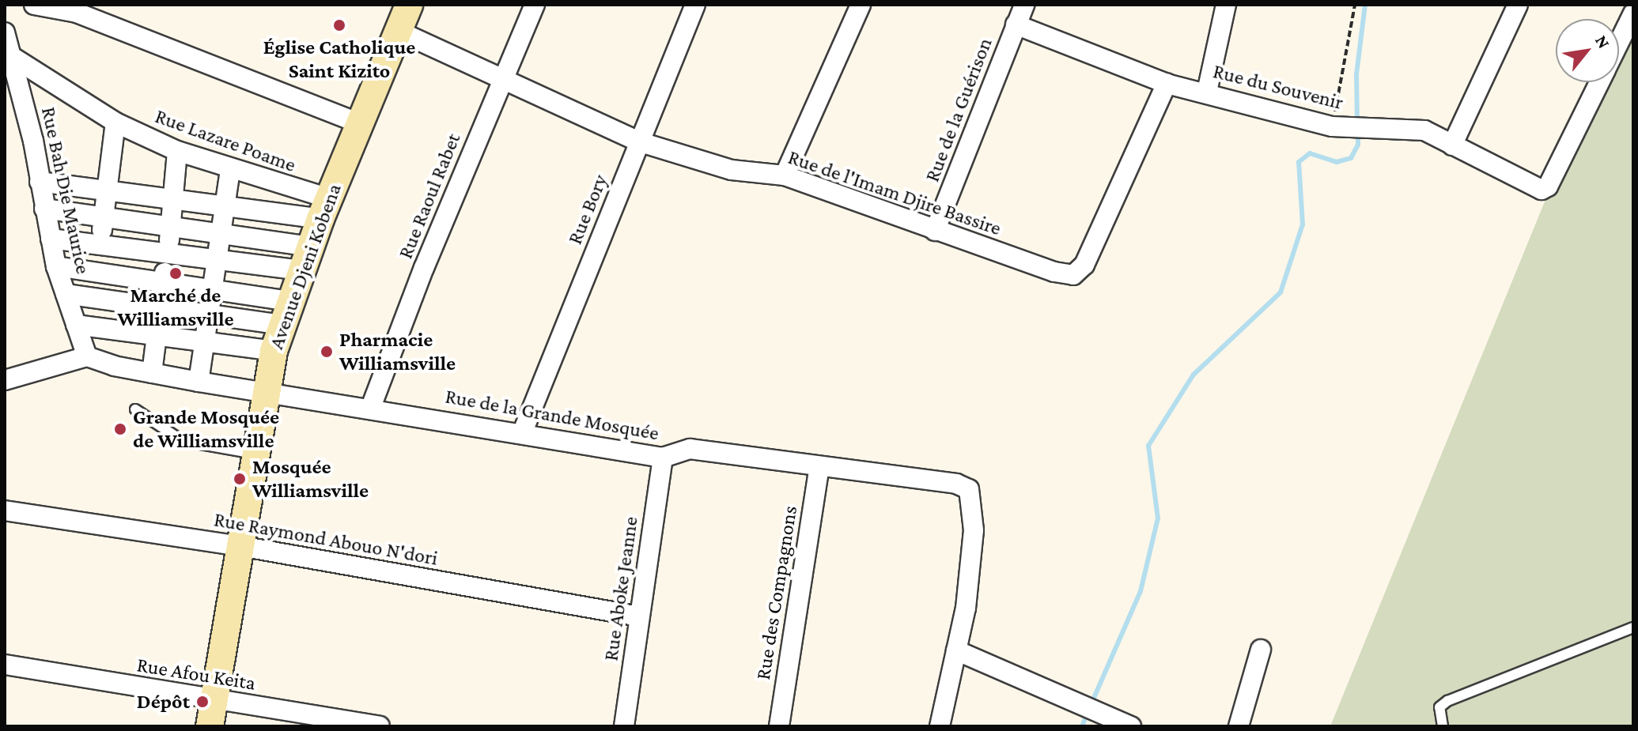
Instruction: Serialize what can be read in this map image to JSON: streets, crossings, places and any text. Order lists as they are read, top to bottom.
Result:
{
  "streets": {
    "street": [
      "Rue du Souvenir",
      "Rue de la Guérison",
      "Rue Lazare Poame",
      "Rue Bah Die Maurice",
      "Rue de l'Imam Djire Bassire",
      "Rue Raoul Rabet",
      "Rue Bory",
      "Avenue Djeni Kobena",
      "Rue de la Grande Mosquée",
      "Rue Raymond Abouo N'dori",
      "Rue Aboke Jeanne",
      "Rue des Compagnons",
      "Rue Afou Keita"
    ]
  },
  "crossings": [
    ["Rue du Souvenir", "Rue de la Guérison"],
    ["Rue du Souvenir", "Rue de l'Imam Djire Bassire"],
    ["Rue de la Guérison", "Rue de l'Imam Djire Bassire"],
    ["Rue Lazare Poame", "Rue Bah Die Maurice"],
    ["Rue Lazare Poame", "Avenue Djeni Kobena"],
    ["Rue Bah Die Maurice", "Rue de la Grande Mosquée"],
    ["Rue de l'Imam Djire Bassire", "Rue Raoul Rabet"],
    ["Rue de l'Imam Djire Bassire", "Rue Bory"],
    ["Rue de l'Imam Djire Bassire", "Avenue Djeni Kobena"],
    ["Rue Raoul Rabet", "Rue de la Grande Mosquée"],
    ["Rue Bory", "Rue de la Grande Mosquée"],
    ["Avenue Djeni Kobena", "Rue de la Grande Mosquée"],
    ["Avenue Djeni Kobena", "Rue Raymond Abouo N'dori"],
    ["Avenue Djeni Kobena", "Rue Afou Keita"],
    ["Rue de la Grande Mosquée", "Rue Aboke Jeanne"],
    ["Rue de la Grande Mosquée", "Rue des Compagnons"],
    ["Rue Raymond Abouo N'dori", "Rue Aboke Jeanne"]
  ],
  "places": [
    "Église Catholique Saint Kizito",
    "Marché de Williamsville",
    "Pharmacie Williamsville",
    "Grande Mosquée de Williamsville",
    "Mosquée Williamsville",
    "Dépôt"
  ],
  "north": "top right"
}
